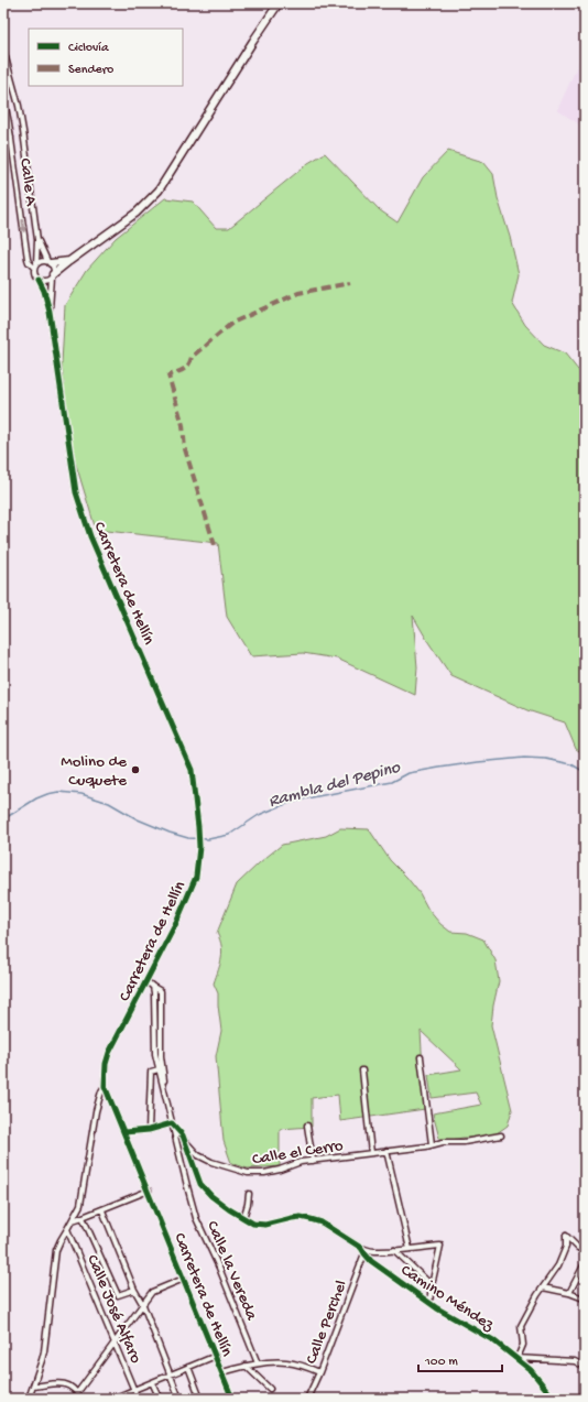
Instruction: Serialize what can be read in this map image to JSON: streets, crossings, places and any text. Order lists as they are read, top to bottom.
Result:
{
  "streets": {
    "street": [
      "Calle A",
      "Carretera de Hellín",
      "Calle el Cerro",
      "Calle la Vereda",
      "Camino Méndez",
      "Calle José Alfaro",
      "Calle Perchel"
    ]
  },
  "crossings": [
    ["Calle A", "Carretera de Hellín"],
    ["Calle el Cerro", "Calle la Vereda"],
    ["Camino Méndez", "Calle Perchel"]
  ],
  "one_way": ["Calle A"],
  "water": ["Rambla del Pepino"],
  "places": ["Molino de Cuquete"],
  "legend": ["Ciclovía", "Sendero"],
  "scale_bar": "100 m"
}
